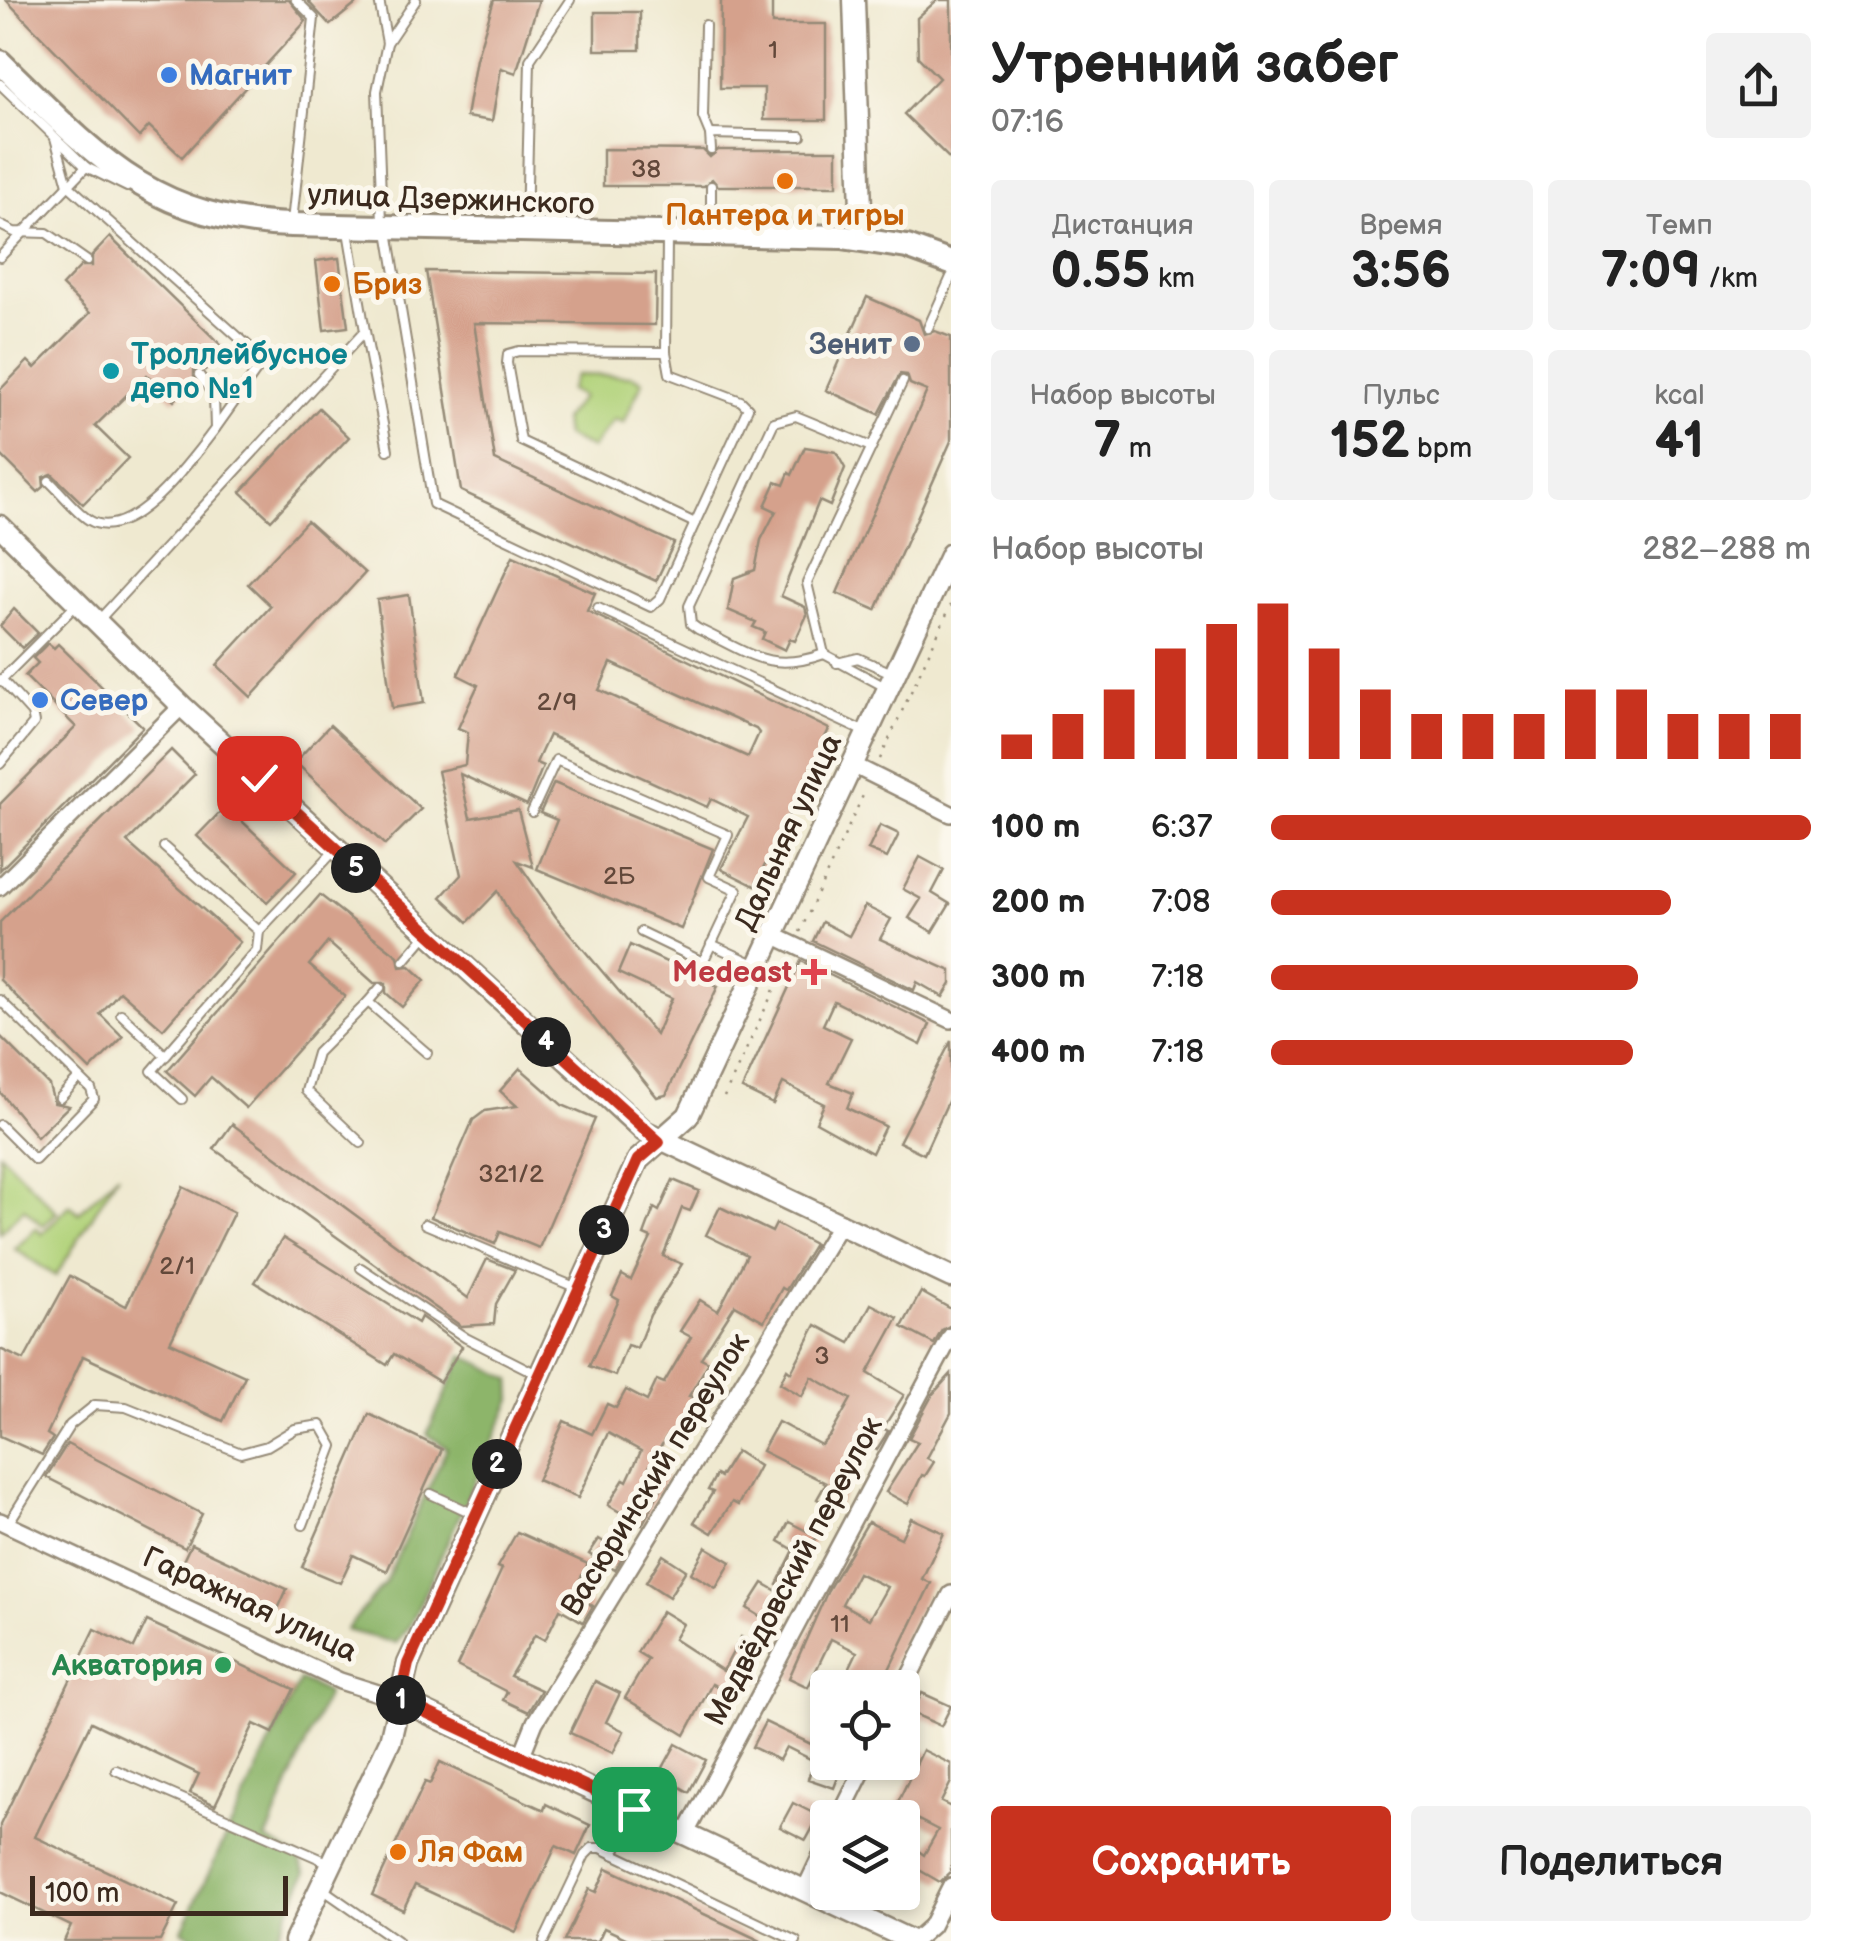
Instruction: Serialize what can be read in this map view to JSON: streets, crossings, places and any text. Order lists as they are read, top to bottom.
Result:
{
  "streets": {
    "main road": ["улица Дзержинского"],
    "street": [
      "Дальняя улица",
      "Васюринский переулок",
      "Медвёдовский переулок",
      "Гаражная улица"
    ]
  },
  "crossings": [
    ["Дальняя улица", "Гаражная улица"],
    ["Васюринский переулок", "Гаражная улица"],
    ["Медвёдовский переулок", "Гаражная улица"]
  ],
  "places": {
    "other": [
      "Магнит",
      "Пантера и тигры",
      "Бриз",
      "Зенит",
      "Троллейбусное депо №1",
      "Север",
      "Акватория",
      "Ля Фам"
    ],
    "health": ["Medeast"]
  },
  "house_numbers": [
    "1",
    "38",
    "2/9",
    "2Б",
    "321/2",
    "2/1",
    "3",
    "11"
  ],
  "scale_bar": "100 m",
  "page": {
    "heading": ["Утренний забег", "07:16"],
    "stats": [
      ["Дистанция", "0.55 km"],
      ["Время", "3:56"],
      ["Темп", "7:09 /km"],
      ["Набор высоты", "7 m"],
      ["Пульс", "152 bpm"],
      ["kcal", "41"]
    ],
    "chart": ["Набор высоты", "282–288 m"],
    "list": [
      {
        "name": "100 m",
        "note": "6:37"
      },
      {
        "name": "200 m",
        "note": "7:08"
      },
      {
        "name": "300 m",
        "note": "7:18"
      },
      {
        "name": "400 m",
        "note": "7:18"
      }
    ],
    "pins": [
      "5",
      "4",
      "3",
      "2",
      "1"
    ],
    "buttons": ["Сохранить", "Поделиться"],
    "scale": "100 m"
  }
}
